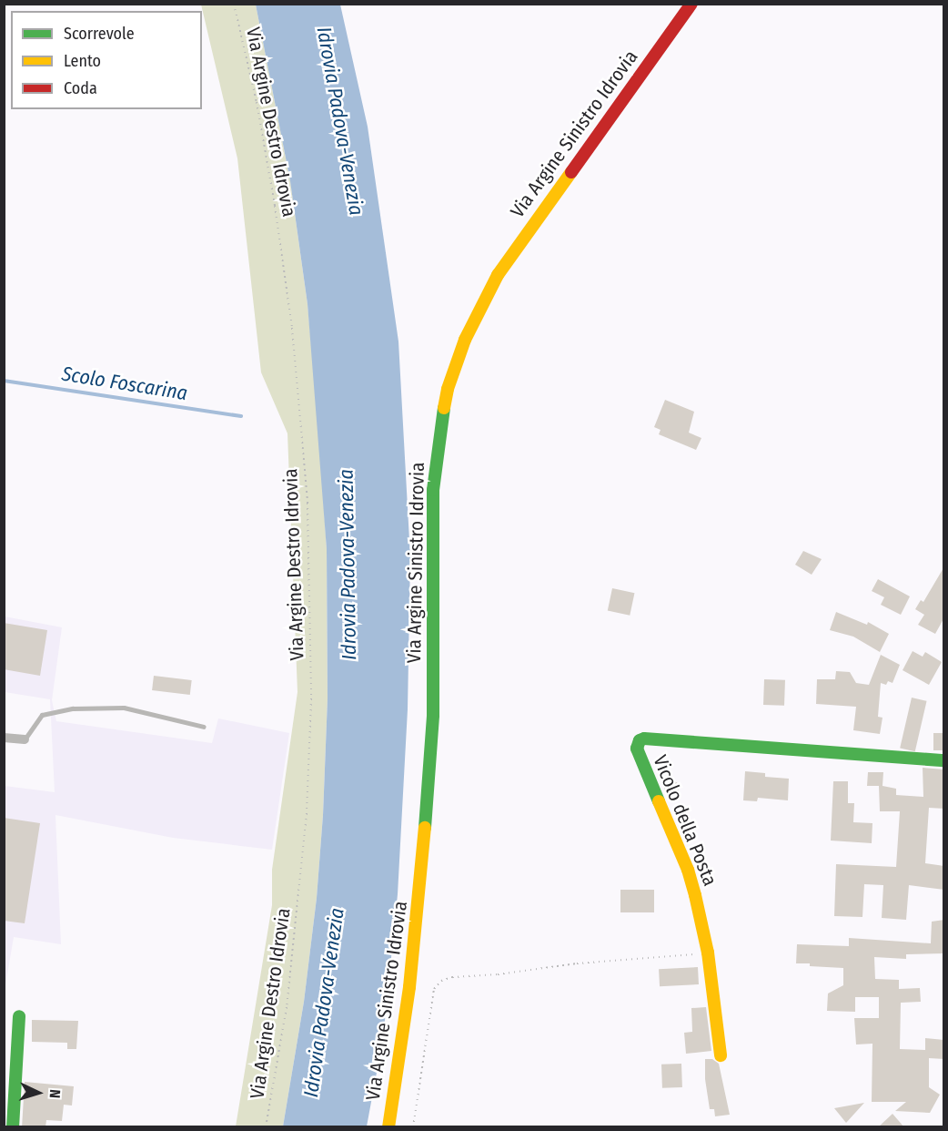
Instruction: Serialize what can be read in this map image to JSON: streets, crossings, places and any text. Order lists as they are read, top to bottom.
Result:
{
  "streets": {
    "main road": ["Via Argine Sinistro Idrovia", "Vicolo della Posta"],
    "path": ["Via Argine Destro Idrovia"]
  },
  "water": ["Idrovia Padova-Venezia", "Scolo Foscarina"],
  "legend": ["Scorrevole", "Lento", "Coda"],
  "north": "right"
}
